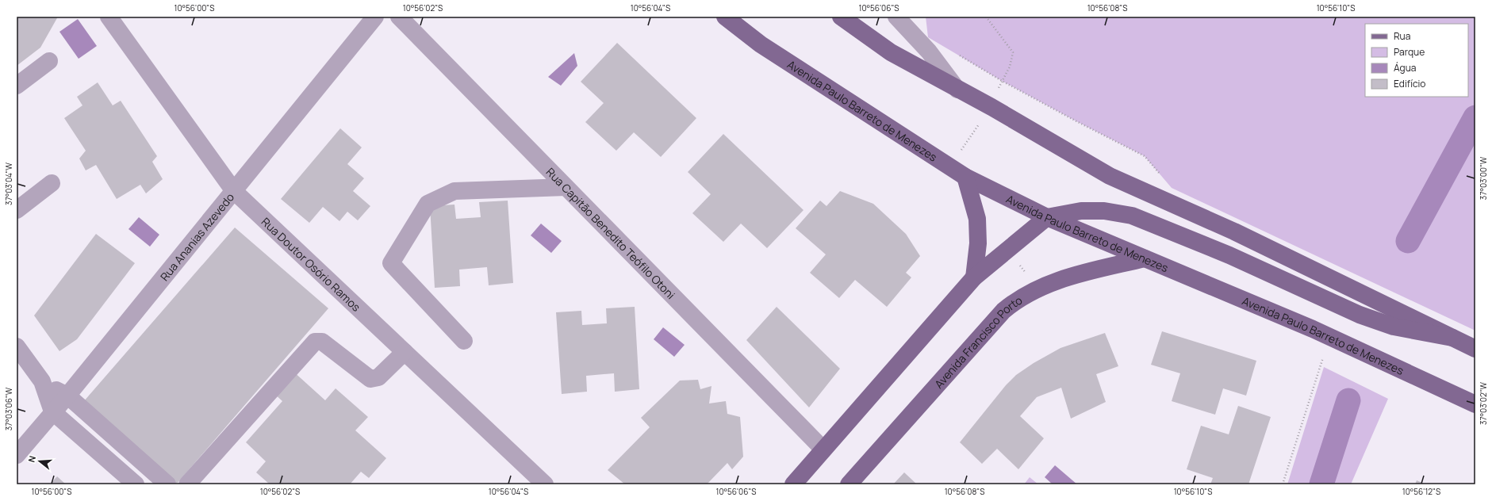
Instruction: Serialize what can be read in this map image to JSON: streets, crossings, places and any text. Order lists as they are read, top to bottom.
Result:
{
  "streets": {
    "main road": ["Avenida Paulo Barreto de Menezes", "Avenida Francisco Porto"],
    "street": ["Rua Capitão Benedito Teófilo Otoni", "Rua Ananias Azevedo", "Rua Doutor Osório Ramos"]
  },
  "crossings": [
    ["Avenida Paulo Barreto de Menezes", "Avenida Francisco Porto"],
    ["Rua Ananias Azevedo", "Rua Doutor Osório Ramos"]
  ],
  "legend": [
    "Rua",
    "Parque",
    "Água",
    "Edifício"
  ],
  "north": "left",
  "coordinates": [
    "10°56'00\"S",
    "10°56'02\"S",
    "10°56'04\"S",
    "10°56'06\"S",
    "10°56'08\"S",
    "10°56'10\"S",
    "37°03'00\"W",
    "37°03'04\"W",
    "37°03'02\"W",
    "37°03'06\"W",
    "10°56'12\"S"
  ]
}
